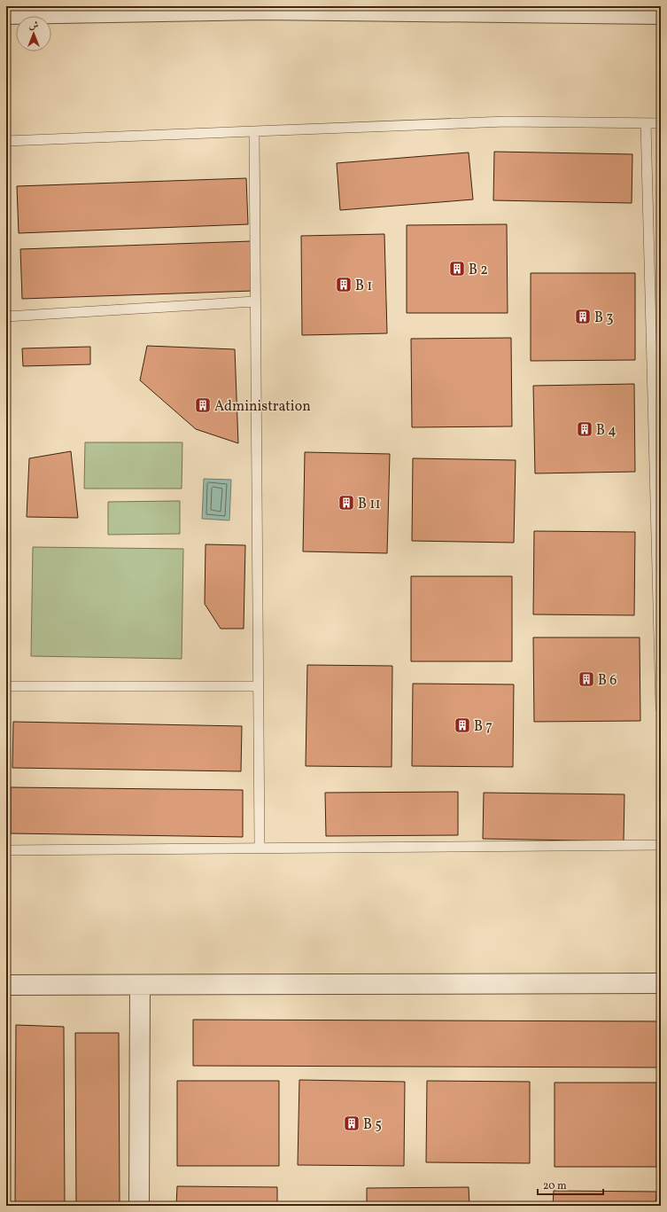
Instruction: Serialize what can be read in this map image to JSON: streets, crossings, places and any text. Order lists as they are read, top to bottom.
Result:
{
  "places": {
    "building": [
      "B 2",
      "B 1",
      "B 3",
      "Administration",
      "B 4",
      "B 11",
      "B 6",
      "B 7",
      "B 5"
    ]
  },
  "scale_bar": "20 m",
  "north": "top"
}
